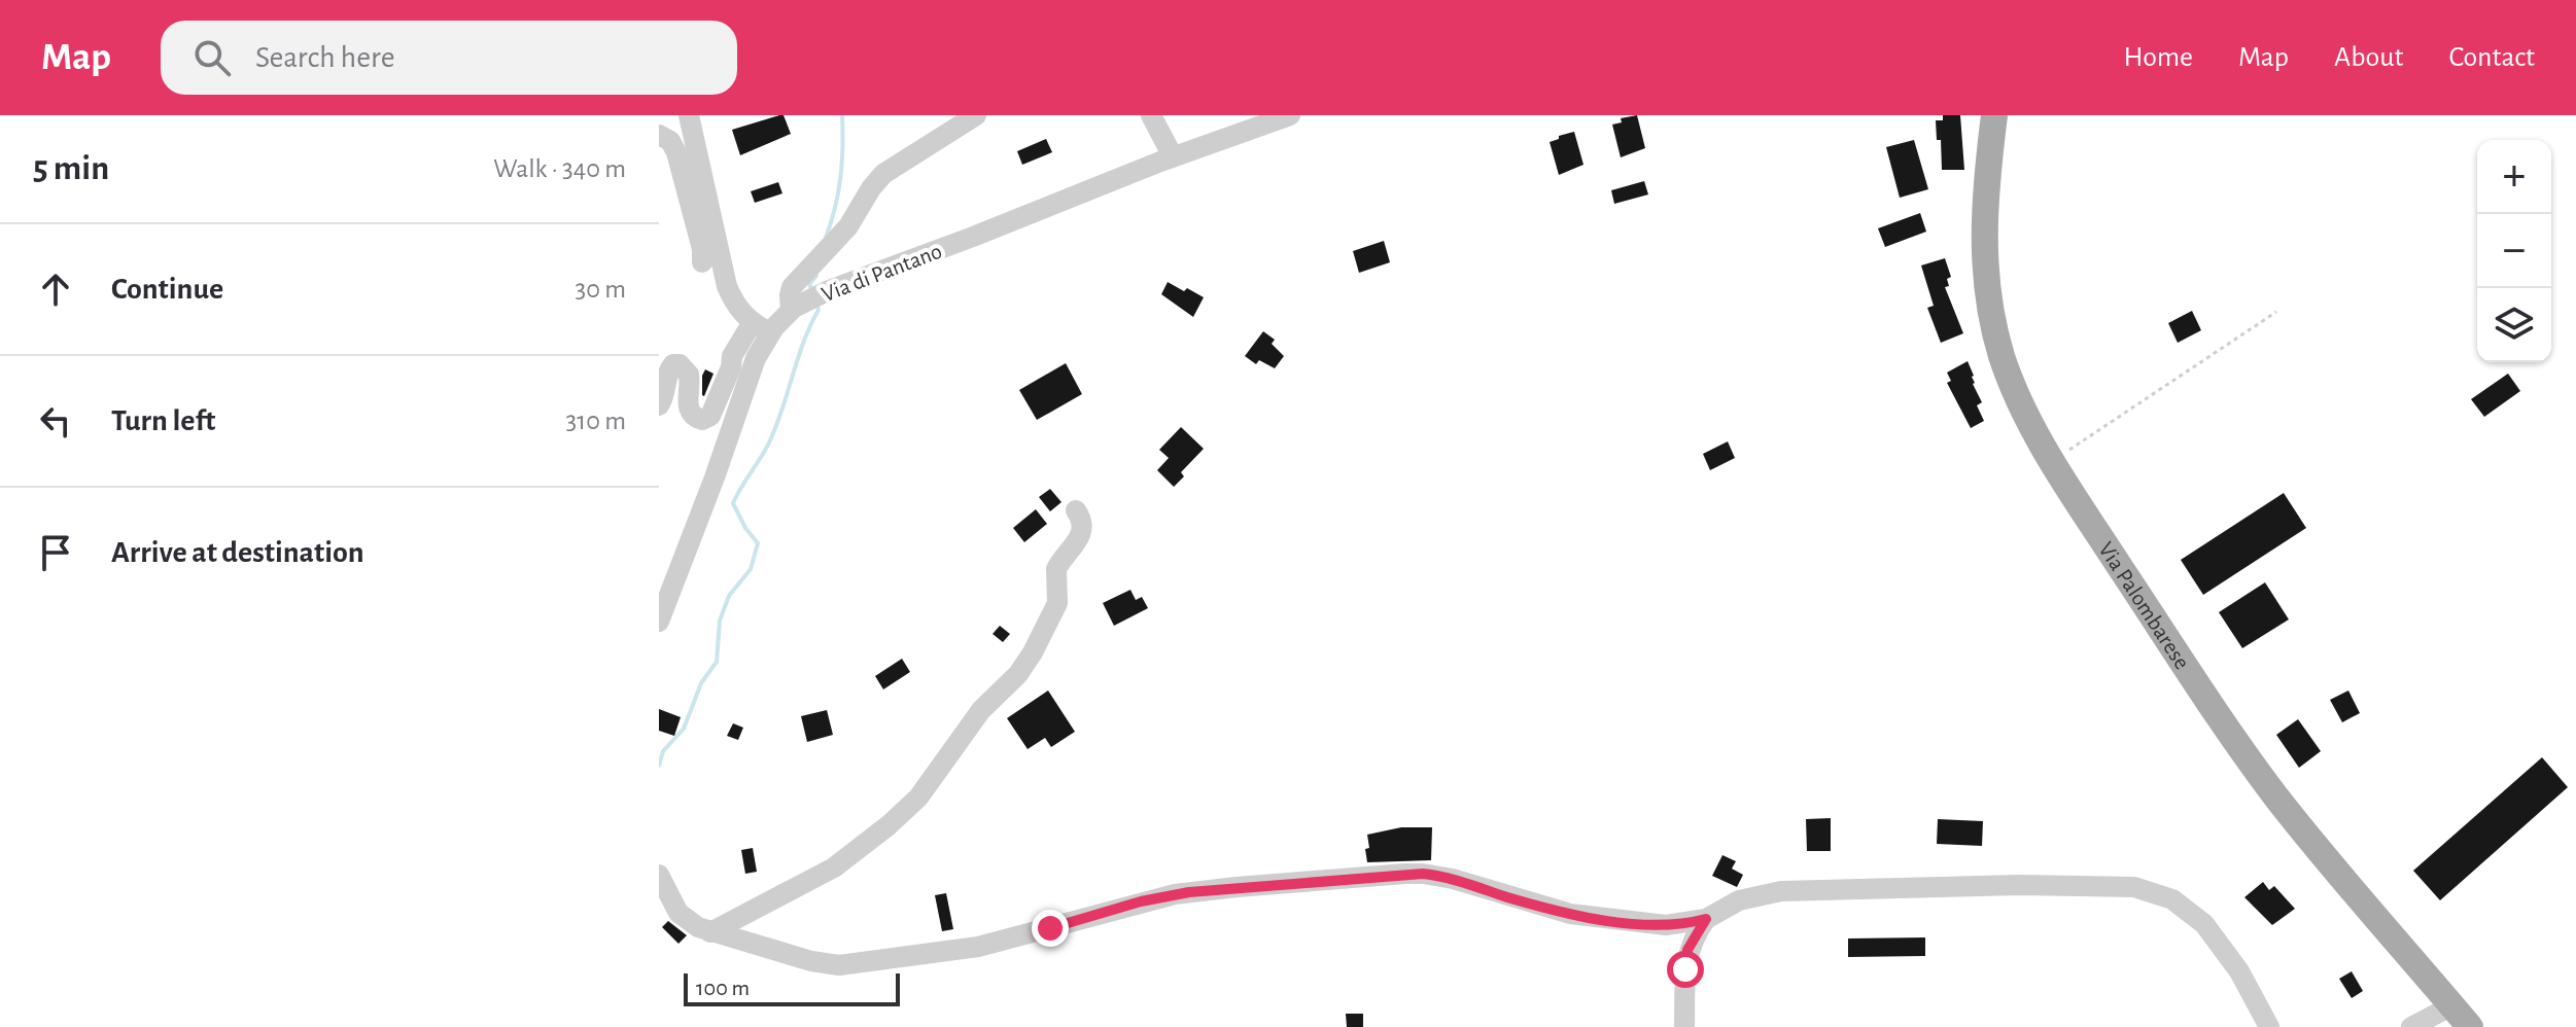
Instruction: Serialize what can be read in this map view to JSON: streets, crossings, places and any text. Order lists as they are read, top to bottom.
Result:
{
  "streets": {
    "main road": ["Via Palombarese"],
    "street": ["Via di Pantano"]
  },
  "scale_bar": "100 m",
  "page": {
    "header": "Map",
    "search": "Search here",
    "nav": [
      "Home",
      "Map",
      "About",
      "Contact"
    ],
    "heading": ["5 min", "Walk · 340 m"],
    "map_buttons": ["+", "−"],
    "list": [
      ["Continue", "30 m"],
      ["Turn left", "310 m"],
      "Arrive at destination"
    ],
    "scale": "100 m"
  }
}
